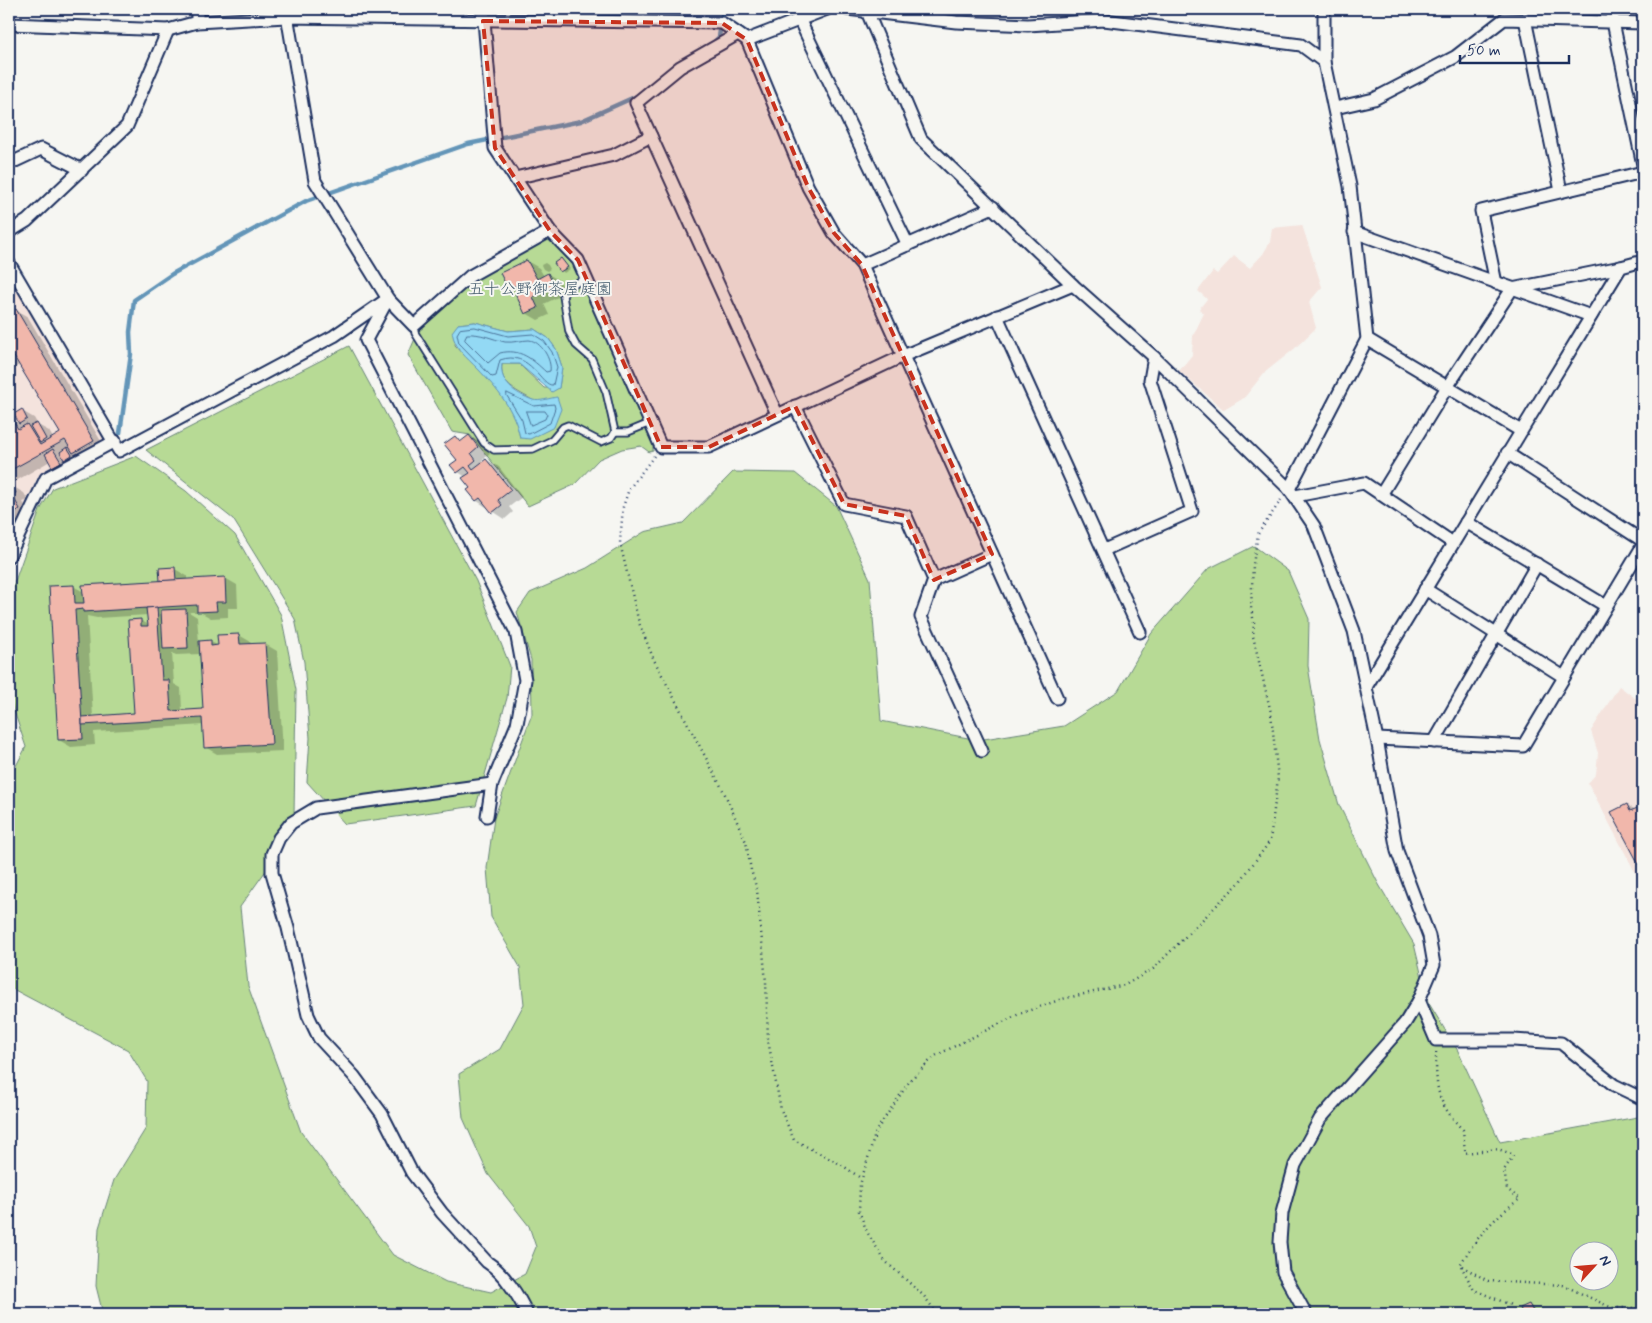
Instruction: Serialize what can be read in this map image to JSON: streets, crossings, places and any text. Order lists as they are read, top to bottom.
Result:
{
  "parks": ["五十公野御茶屋庭園"],
  "scale_bar": "50 m",
  "north": "top right"
}
